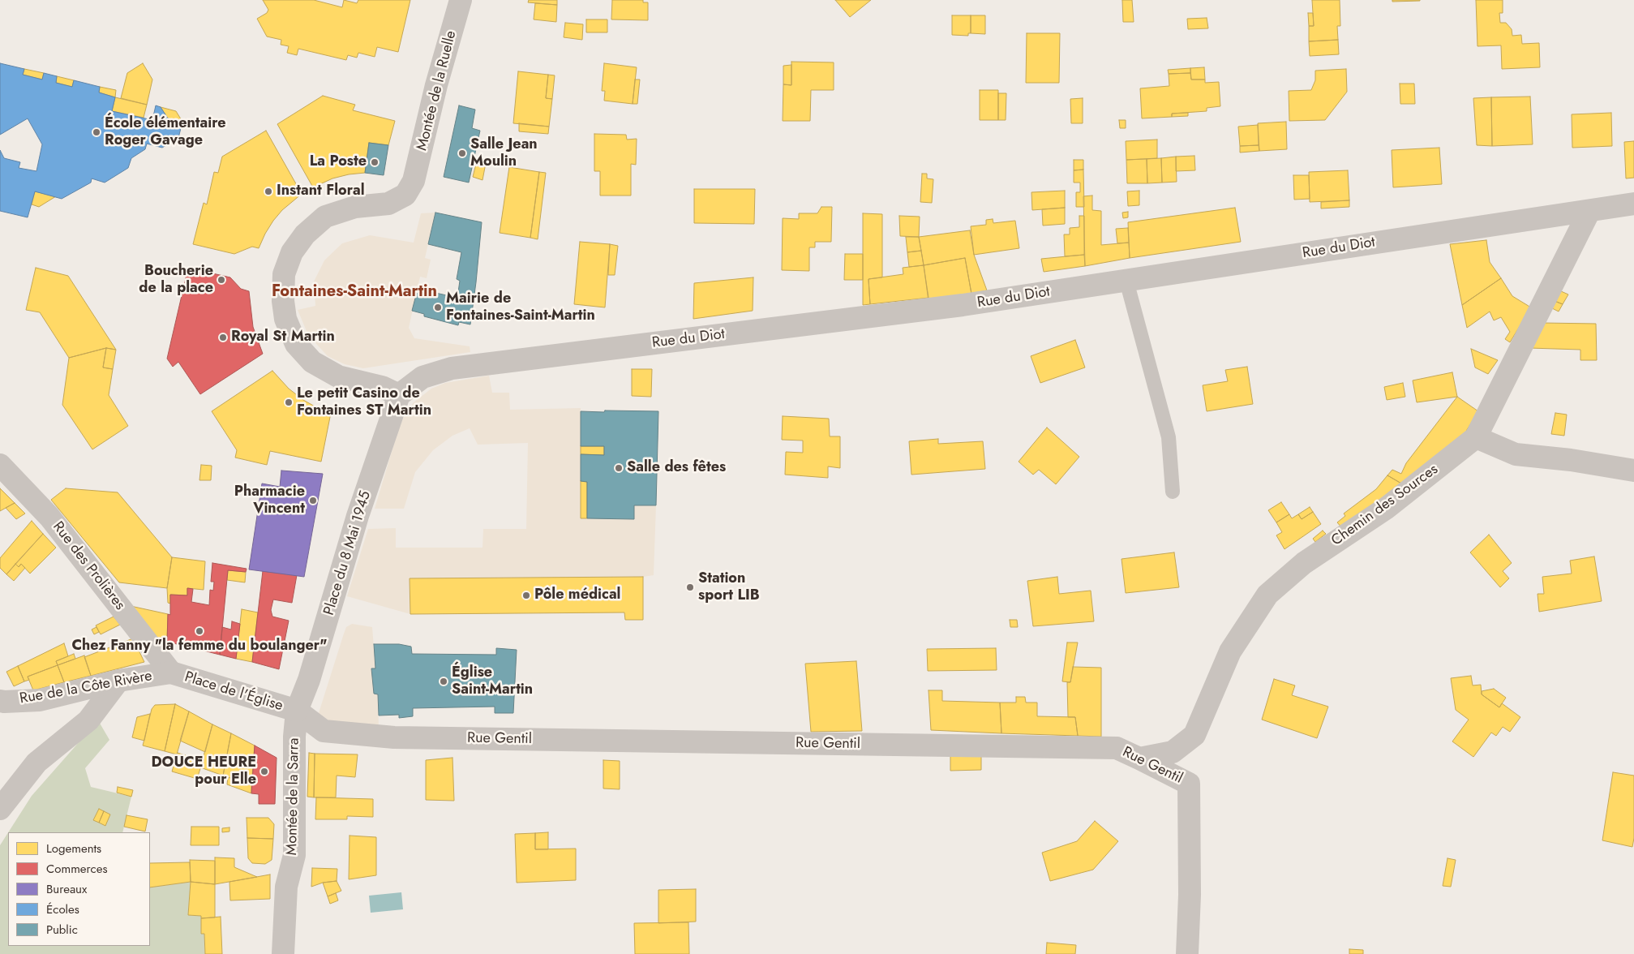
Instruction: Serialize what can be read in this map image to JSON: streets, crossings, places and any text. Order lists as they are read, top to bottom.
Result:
{
  "streets": {
    "street": [
      "Montée de la Ruelle",
      "Rue du Diot",
      "Chemin des Sources",
      "Place du 8 Mai 1945",
      "Rue des Prolières",
      "Rue de la Côte Rivère",
      "Place de l'Église",
      "Rue Gentil",
      "Montée de la Sarra"
    ]
  },
  "crossings": [
    ["Montée de la Ruelle", "Rue du Diot"],
    ["Montée de la Ruelle", "Place du 8 Mai 1945"],
    ["Rue du Diot", "Chemin des Sources"],
    ["Rue du Diot", "Place du 8 Mai 1945"],
    ["Chemin des Sources", "Rue Gentil"],
    ["Place du 8 Mai 1945", "Place de l'Église"],
    ["Place du 8 Mai 1945", "Rue Gentil"],
    ["Place du 8 Mai 1945", "Montée de la Sarra"],
    ["Rue des Prolières", "Rue de la Côte Rivère"],
    ["Rue des Prolières", "Place de l'Église"],
    ["Rue de la Côte Rivère", "Place de l'Église"],
    ["Place de l'Église", "Rue Gentil"],
    ["Place de l'Église", "Montée de la Sarra"],
    ["Rue Gentil", "Montée de la Sarra"]
  ],
  "districts": ["Fontaines-Saint-Martin"],
  "places": [
    "École élémentaire Roger Gavage",
    "Salle Jean Moulin",
    "La Poste",
    "Instant Floral",
    "Boucherie de la place",
    "Mairie de Fontaines-Saint-Martin",
    "Royal St Martin",
    "Le petit Casino de Fontaines ST Martin",
    "Salle des fêtes",
    "Pharmacie Vincent",
    "Station sport LIB",
    "Pôle médical",
    "Chez Fanny \"la femme du boulanger\"",
    "Église Saint-Martin",
    "DOUCE HEURE pour Elle"
  ],
  "legend": [
    "Logements",
    "Commerces",
    "Bureaux",
    "Écoles",
    "Public"
  ]
}
